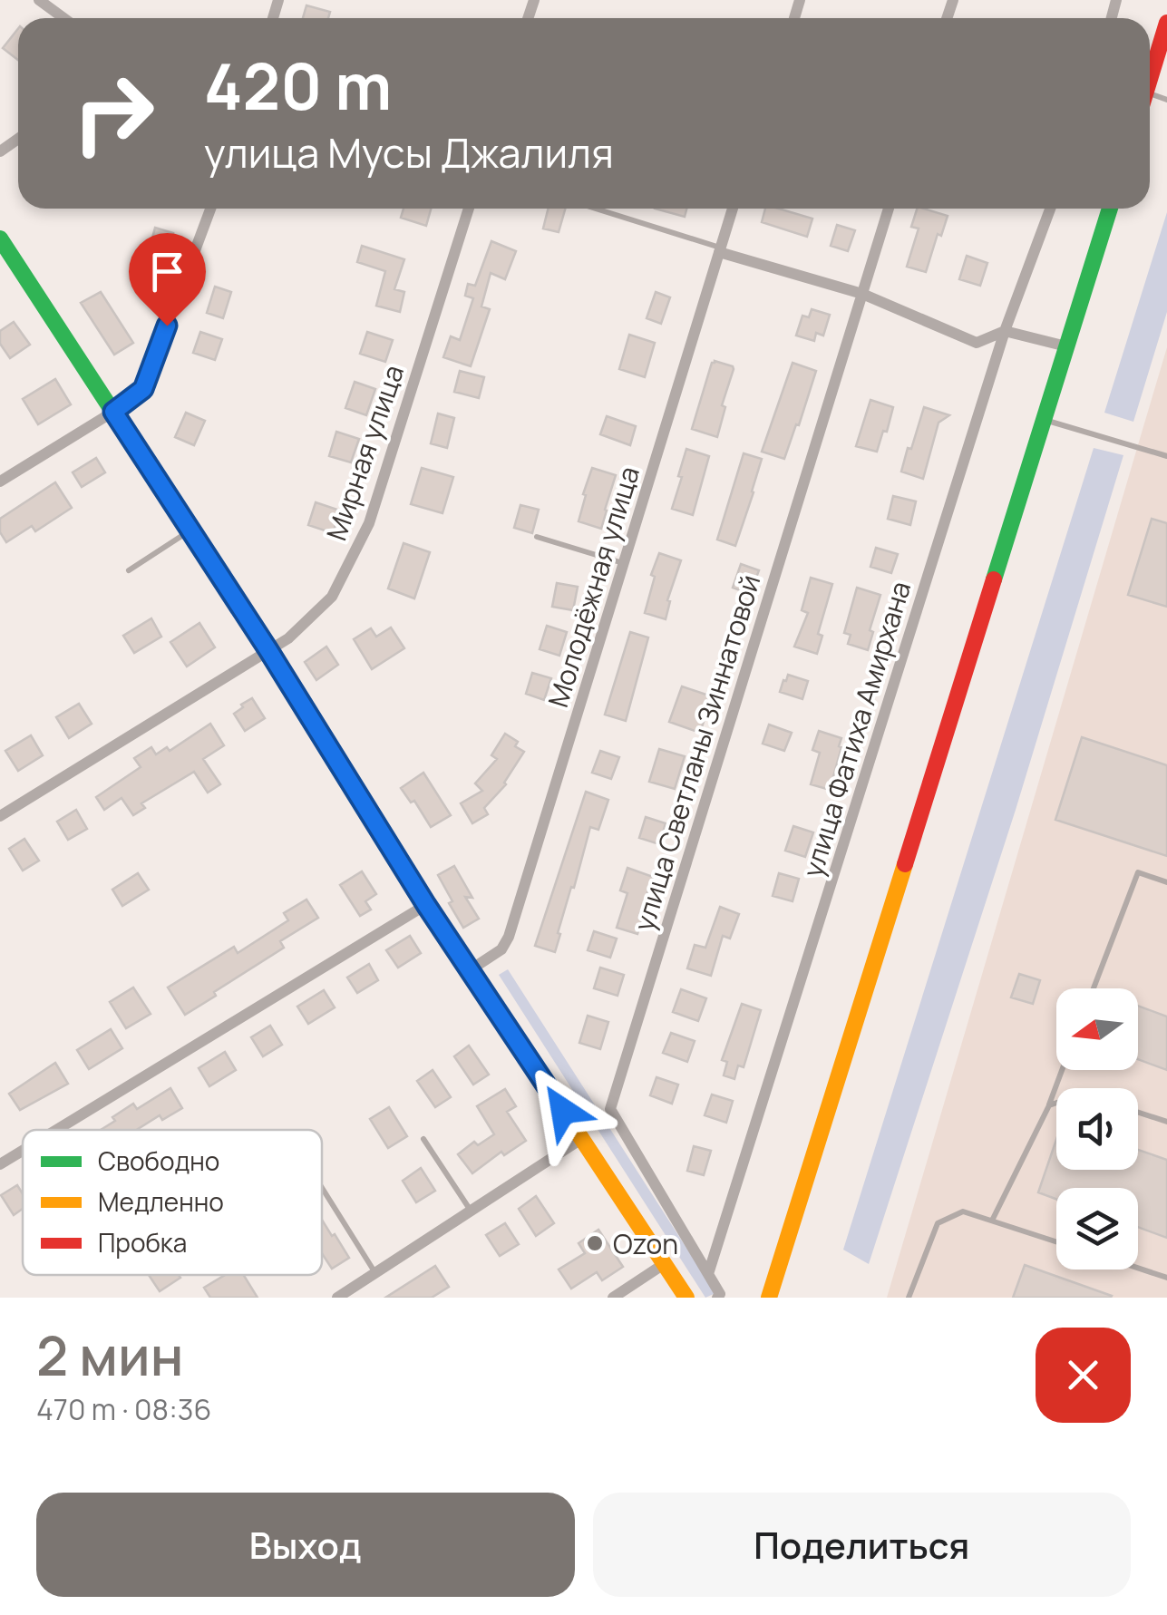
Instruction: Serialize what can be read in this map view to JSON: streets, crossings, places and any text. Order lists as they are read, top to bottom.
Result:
{
  "streets": {
    "street": [
      "Мирная улица",
      "Молодёжная улица",
      "улица Фатиха Амирхана",
      "улица Светланы Зиннатовой"
    ]
  },
  "crossings": [
    ["улица Фатиха Амирхана", "улица Светланы Зиннатовой"]
  ],
  "places": ["Ozon"],
  "legend": ["Свободно", "Медленно", "Пробка"],
  "north": "left",
  "page": {
    "turn": ["420 m", "улица Мусы Джалиля"],
    "heading": ["2 мин", "470 m · 08:36"],
    "buttons": ["Выход", "Поделиться"]
  }
}
